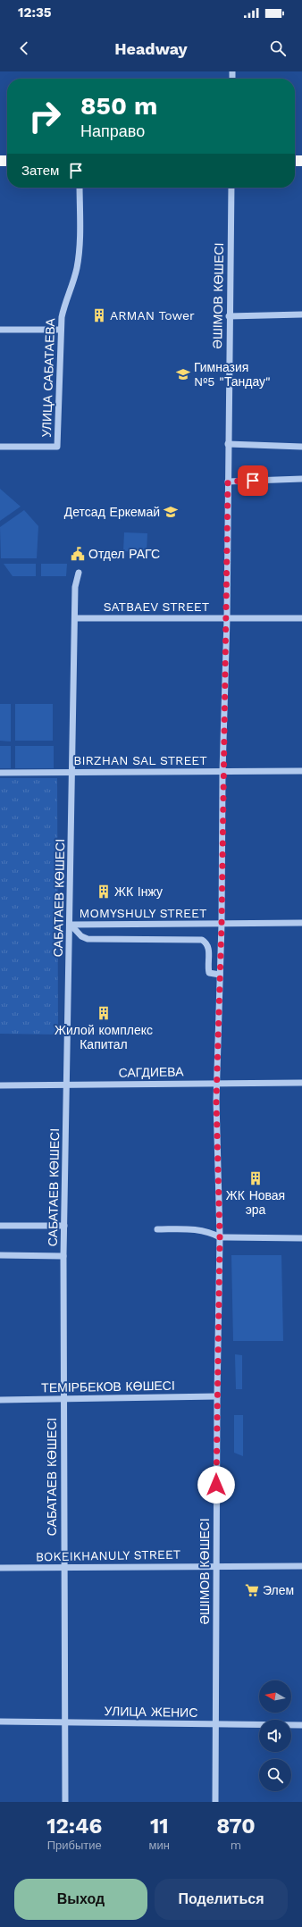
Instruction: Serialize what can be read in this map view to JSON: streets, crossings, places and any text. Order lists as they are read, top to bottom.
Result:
{
  "streets": {
    "street": [
      "ӘШІМОВ КӨШЕСІ",
      "УЛИЦА САБАТАЕВА",
      "SATBAEV STREET",
      "BIRZHAN SAL STREET",
      "САБАТАЕВ КӨШЕСІ",
      "MOMYSHULY STREET",
      "САГДИЕВА",
      "ТЕМІРБЕКОВ КӨШЕСІ",
      "BOKEIKHANULY STREET",
      "УЛИЦА ЖЕНИС"
    ]
  },
  "crossings": [
    ["ӘШІМОВ КӨШЕСІ", "SATBAEV STREET"],
    ["ӘШІМОВ КӨШЕСІ", "BIRZHAN SAL STREET"],
    ["ӘШІМОВ КӨШЕСІ", "MOMYSHULY STREET"],
    ["ӘШІМОВ КӨШЕСІ", "САГДИЕВА"],
    ["ӘШІМОВ КӨШЕСІ", "ТЕМІРБЕКОВ КӨШЕСІ"],
    ["ӘШІМОВ КӨШЕСІ", "BOKEIKHANULY STREET"],
    ["ӘШІМОВ КӨШЕСІ", "УЛИЦА ЖЕНИС"],
    ["SATBAEV STREET", "САБАТАЕВ КӨШЕСІ"],
    ["BIRZHAN SAL STREET", "САБАТАЕВ КӨШЕСІ"],
    ["САБАТАЕВ КӨШЕСІ", "MOMYSHULY STREET"],
    ["САБАТАЕВ КӨШЕСІ", "САГДИЕВА"],
    ["САБАТАЕВ КӨШЕСІ", "ТЕМІРБЕКОВ КӨШЕСІ"],
    ["САБАТАЕВ КӨШЕСІ", "BOKEIKHANULY STREET"],
    ["САБАТАЕВ КӨШЕСІ", "УЛИЦА ЖЕНИС"]
  ],
  "places": {
    "building": [
      "ARMAN Tower",
      "ЖК Інжу",
      "Жилой комплекс Капитал",
      "ЖК Новая эра"
    ],
    "school or university": ["Гимназия №5 \"Тандау\"", "Детсад Еркемай"],
    "public building": ["Отдел РАГС"],
    "supermarket": ["Элем"]
  },
  "north": "left",
  "page": {
    "status": "12:35",
    "header": "Headway",
    "turn": ["850 m", "Направо"],
    "then": "Затем",
    "eta": [
      "12:46",
      "Прибытие",
      "11",
      "мин",
      "870",
      "m"
    ],
    "buttons": ["Выход", "Поделиться"]
  }
}
